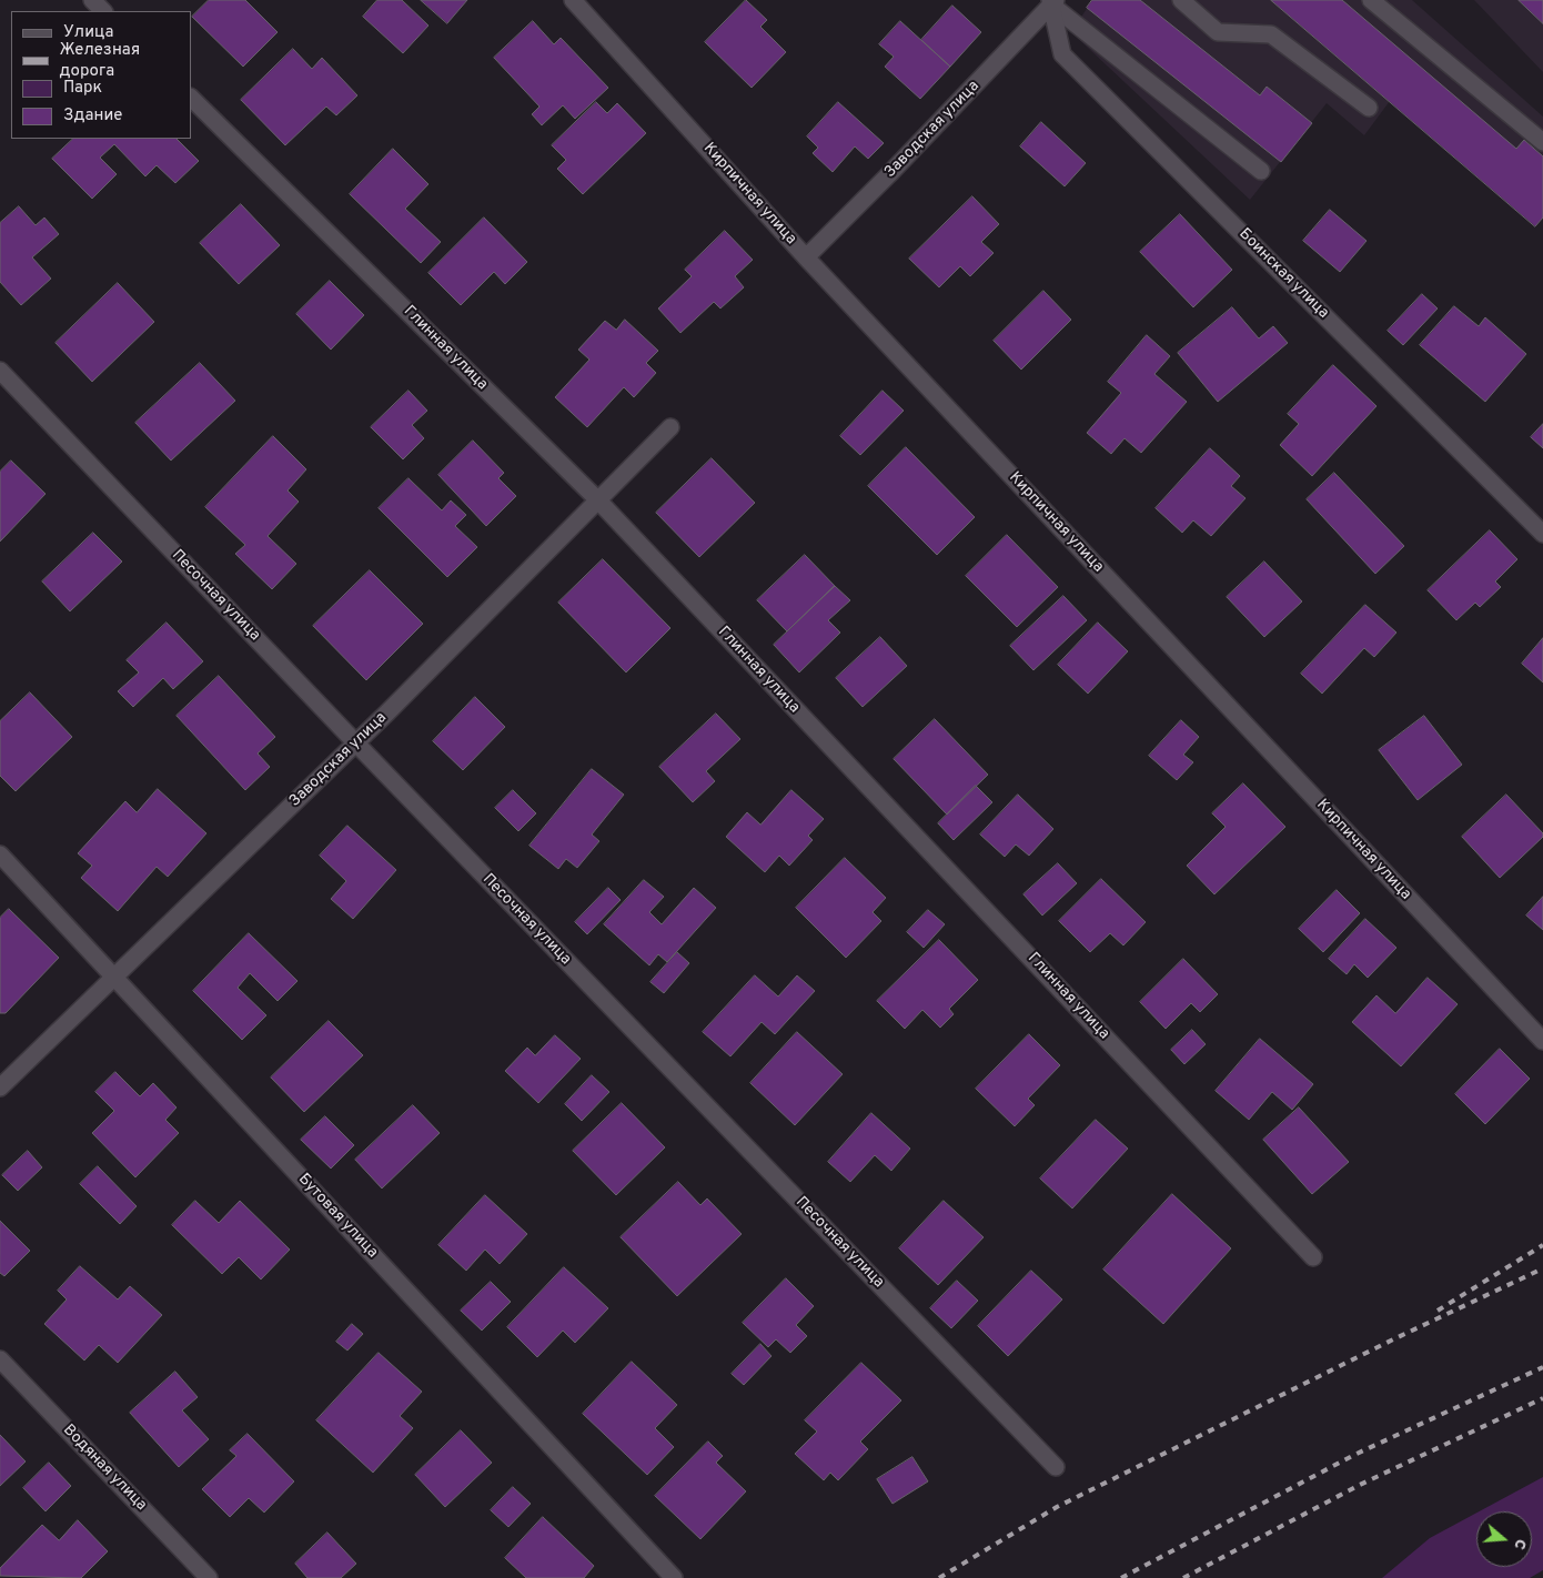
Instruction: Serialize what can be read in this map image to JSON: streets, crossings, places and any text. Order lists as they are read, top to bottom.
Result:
{
  "streets": {
    "street": [
      "Заводская улица",
      "Кирпичная улица",
      "Боинская улица",
      "Глинная улица",
      "Песочная улица",
      "Бутовая улица",
      "Водяная улица"
    ]
  },
  "crossings": [
    ["Заводская улица", "Кирпичная улица"],
    ["Заводская улица", "Боинская улица"],
    ["Заводская улица", "Глинная улица"],
    ["Заводская улица", "Песочная улица"],
    ["Заводская улица", "Бутовая улица"]
  ],
  "legend": [
    "Улица",
    "Железная дорога",
    "Парк",
    "Здание"
  ],
  "north": "right"
}
